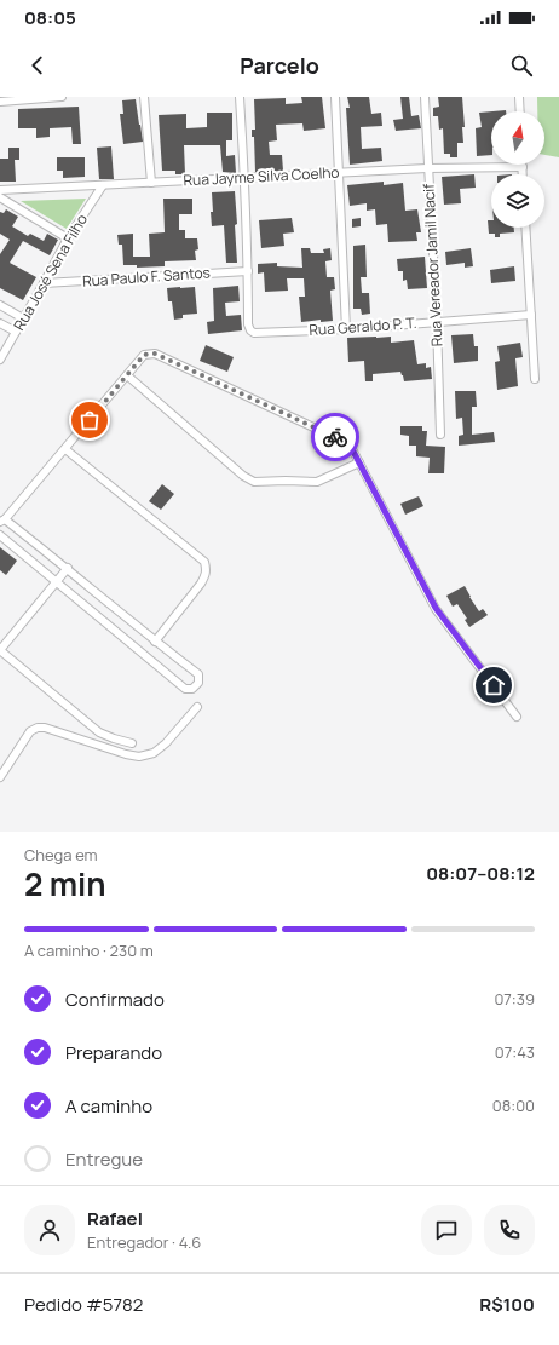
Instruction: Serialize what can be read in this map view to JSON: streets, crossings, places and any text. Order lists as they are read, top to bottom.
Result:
{
  "streets": {
    "street": [
      "Rua Jayme Silva Coelho",
      "Rua Vereador Jamil Nacif",
      "Rua José Sena Filho",
      "Rua Paulo F. Santos",
      "Rua Geraldo P. T."
    ]
  },
  "crossings": [
    ["Rua Jayme Silva Coelho", "Rua Vereador Jamil Nacif"],
    ["Rua Jayme Silva Coelho", "Rua José Sena Filho"],
    ["Rua Vereador Jamil Nacif", "Rua Geraldo P. T."],
    ["Rua José Sena Filho", "Rua Paulo F. Santos"],
    ["Rua Paulo F. Santos", "Rua Geraldo P. T."]
  ],
  "north": "top",
  "page": {
    "status": "08:05",
    "header": "Parcelo",
    "heading": ["2 min", "Chega em", "08:07–08:12"],
    "panel": [
      "Rafael",
      "Entregador · 4.6",
      "Pedido #5782",
      "R$100"
    ],
    "bar": "A caminho · 230 m",
    "list": [
      ["Confirmado", "07:39"],
      ["Preparando", "07:43"],
      ["A caminho", "08:00"],
      "Entregue"
    ]
  }
}
